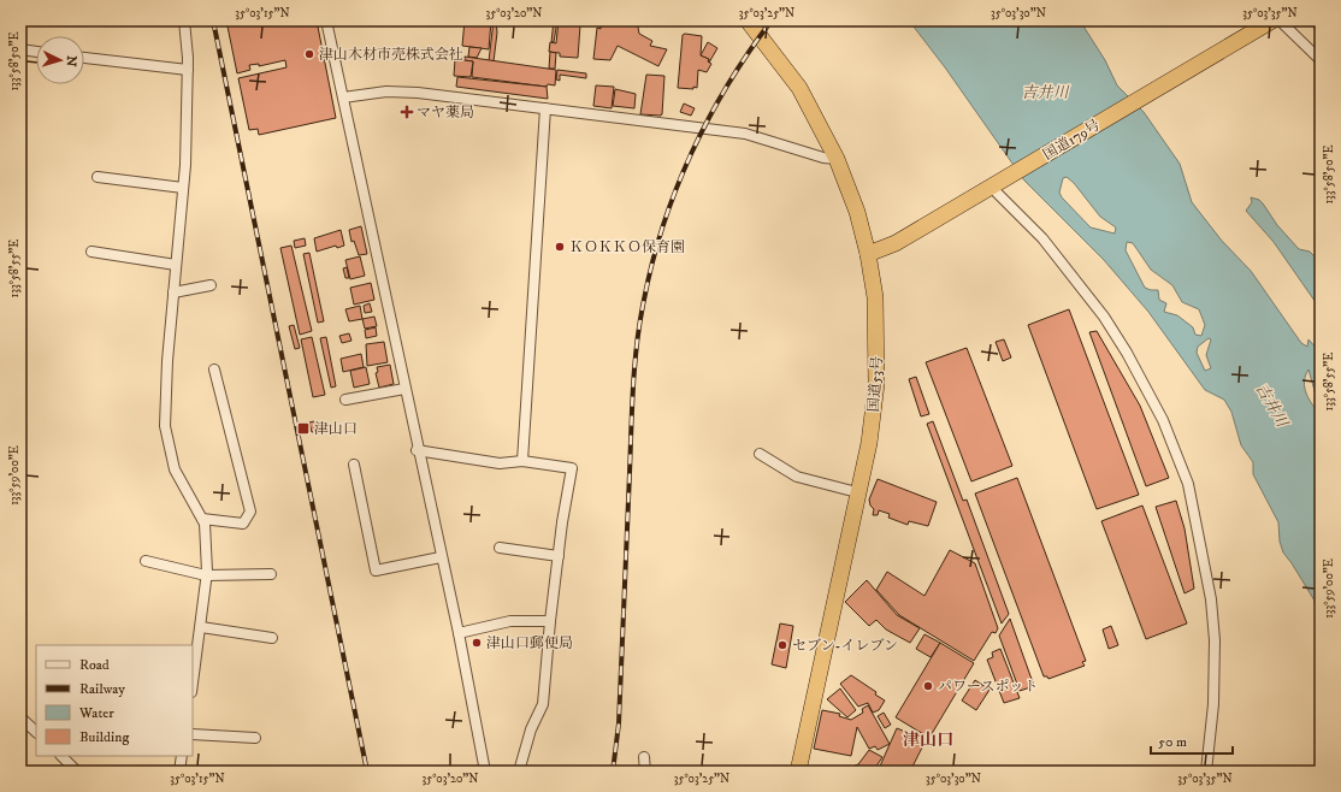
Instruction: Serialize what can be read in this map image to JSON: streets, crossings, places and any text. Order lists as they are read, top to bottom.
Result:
{
  "streets": {
    "highway": ["国道179号", "国道53号"]
  },
  "crossings": [
    ["国道179号", "国道53号"]
  ],
  "districts": ["津山口"],
  "water": ["吉井川"],
  "places": {
    "other": [
      "津山木材市売株式会社",
      "ＫＯＫＫＯ保育園",
      "津山口郵便局",
      "セブン-イレブン",
      "パワースポット"
    ],
    "health": ["マヤ薬局"],
    "transit": ["津山口"]
  },
  "legend": [
    "Road",
    "Railway",
    "Water",
    "Building"
  ],
  "scale_bar": "50 m",
  "north": "right",
  "coordinates": [
    "35°03'15\"N",
    "35°03'20\"N",
    "35°03'25\"N",
    "35°03'30\"N",
    "35°03'35\"N",
    "133°58'50\"E",
    "133°58'55\"E",
    "133°59'00\"E"
  ]
}
